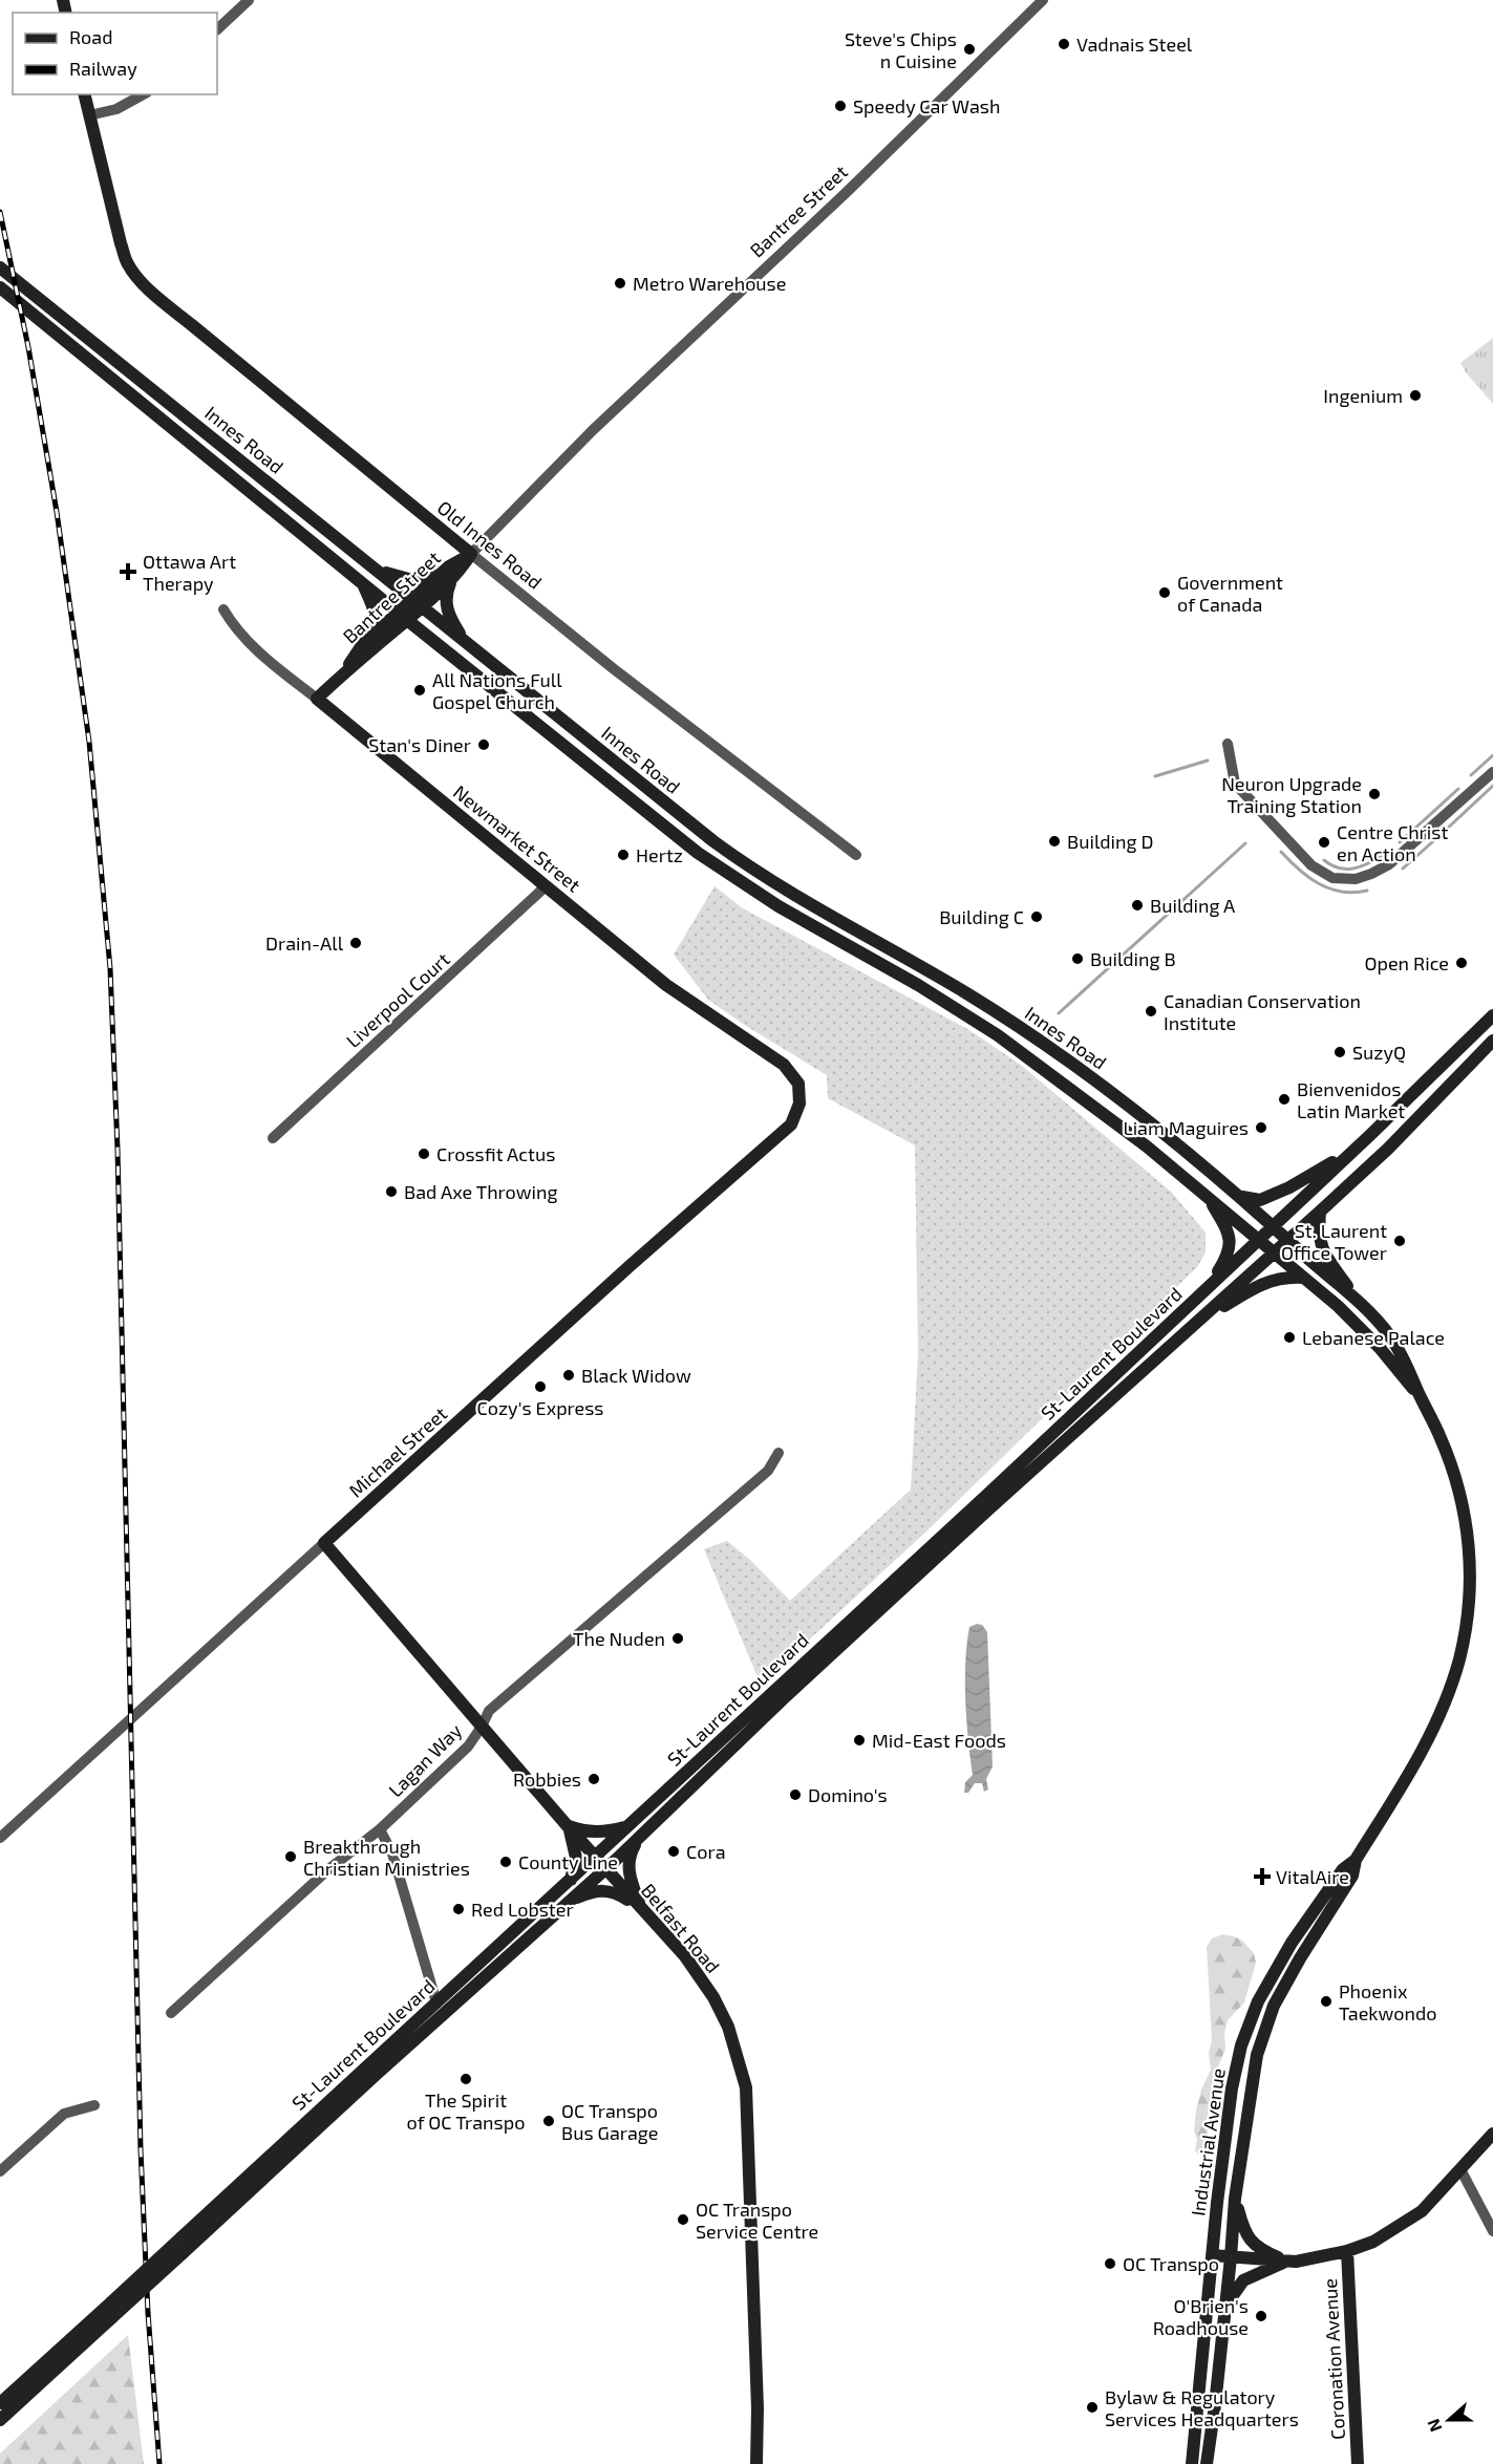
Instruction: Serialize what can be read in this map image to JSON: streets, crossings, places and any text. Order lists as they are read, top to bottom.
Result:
{
  "streets": {
    "main road": [
      "Bantree Street",
      "Innes Road",
      "Old Innes Road",
      "Newmarket Street",
      "St-Laurent Boulevard",
      "Michael Street",
      "Belfast Road",
      "Industrial Avenue",
      "Coronation Avenue"
    ],
    "street": ["Liverpool Court", "Lagan Way"]
  },
  "crossings": [
    ["Bantree Street", "Innes Road"],
    ["Bantree Street", "Old Innes Road"],
    ["Bantree Street", "Newmarket Street"],
    ["Innes Road", "St-Laurent Boulevard"],
    ["Innes Road", "Industrial Avenue"],
    ["Newmarket Street", "Liverpool Court"],
    ["Newmarket Street", "Michael Street"],
    ["St-Laurent Boulevard", "Belfast Road"],
    ["St-Laurent Boulevard", "Industrial Avenue"],
    ["Michael Street", "Belfast Road"],
    ["Lagan Way", "Belfast Road"]
  ],
  "places": {
    "other": [
      "Vadnais Steel",
      "Steve's Chips n Cuisine",
      "Speedy Car Wash",
      "Metro Warehouse",
      "Ingenium",
      "Government of Canada",
      "All Nations Full Gospel Church",
      "Stan's Diner",
      "Neuron Upgrade Training Station",
      "Building D",
      "Centre Christ en Action",
      "Hertz",
      "Building A",
      "Building C",
      "Drain-All",
      "Building B",
      "Open Rice",
      "Canadian Conservation Institute",
      "SuzyQ",
      "Bienvenidos Latin Market",
      "Liam Maguires",
      "Crossfit Actus",
      "Bad Axe Throwing",
      "St. Laurent Office Tower",
      "Lebanese Palace",
      "Black Widow",
      "Cozy's Express",
      "The Nuden",
      "Mid-East Foods",
      "Robbies",
      "Domino's",
      "Cora",
      "Breakthrough Christian Ministries",
      "County Line",
      "Red Lobster",
      "Phoenix Taekwondo",
      "The Spirit of OC Transpo",
      "OC Transpo Bus Garage",
      "OC Transpo Service Centre",
      "OC Transpo",
      "O'Brien's Roadhouse",
      "Bylaw & Regulatory Services Headquarters"
    ],
    "health": ["Ottawa Art Therapy", "VitalAire"]
  },
  "legend": ["Road", "Railway"],
  "north": "left"
}
